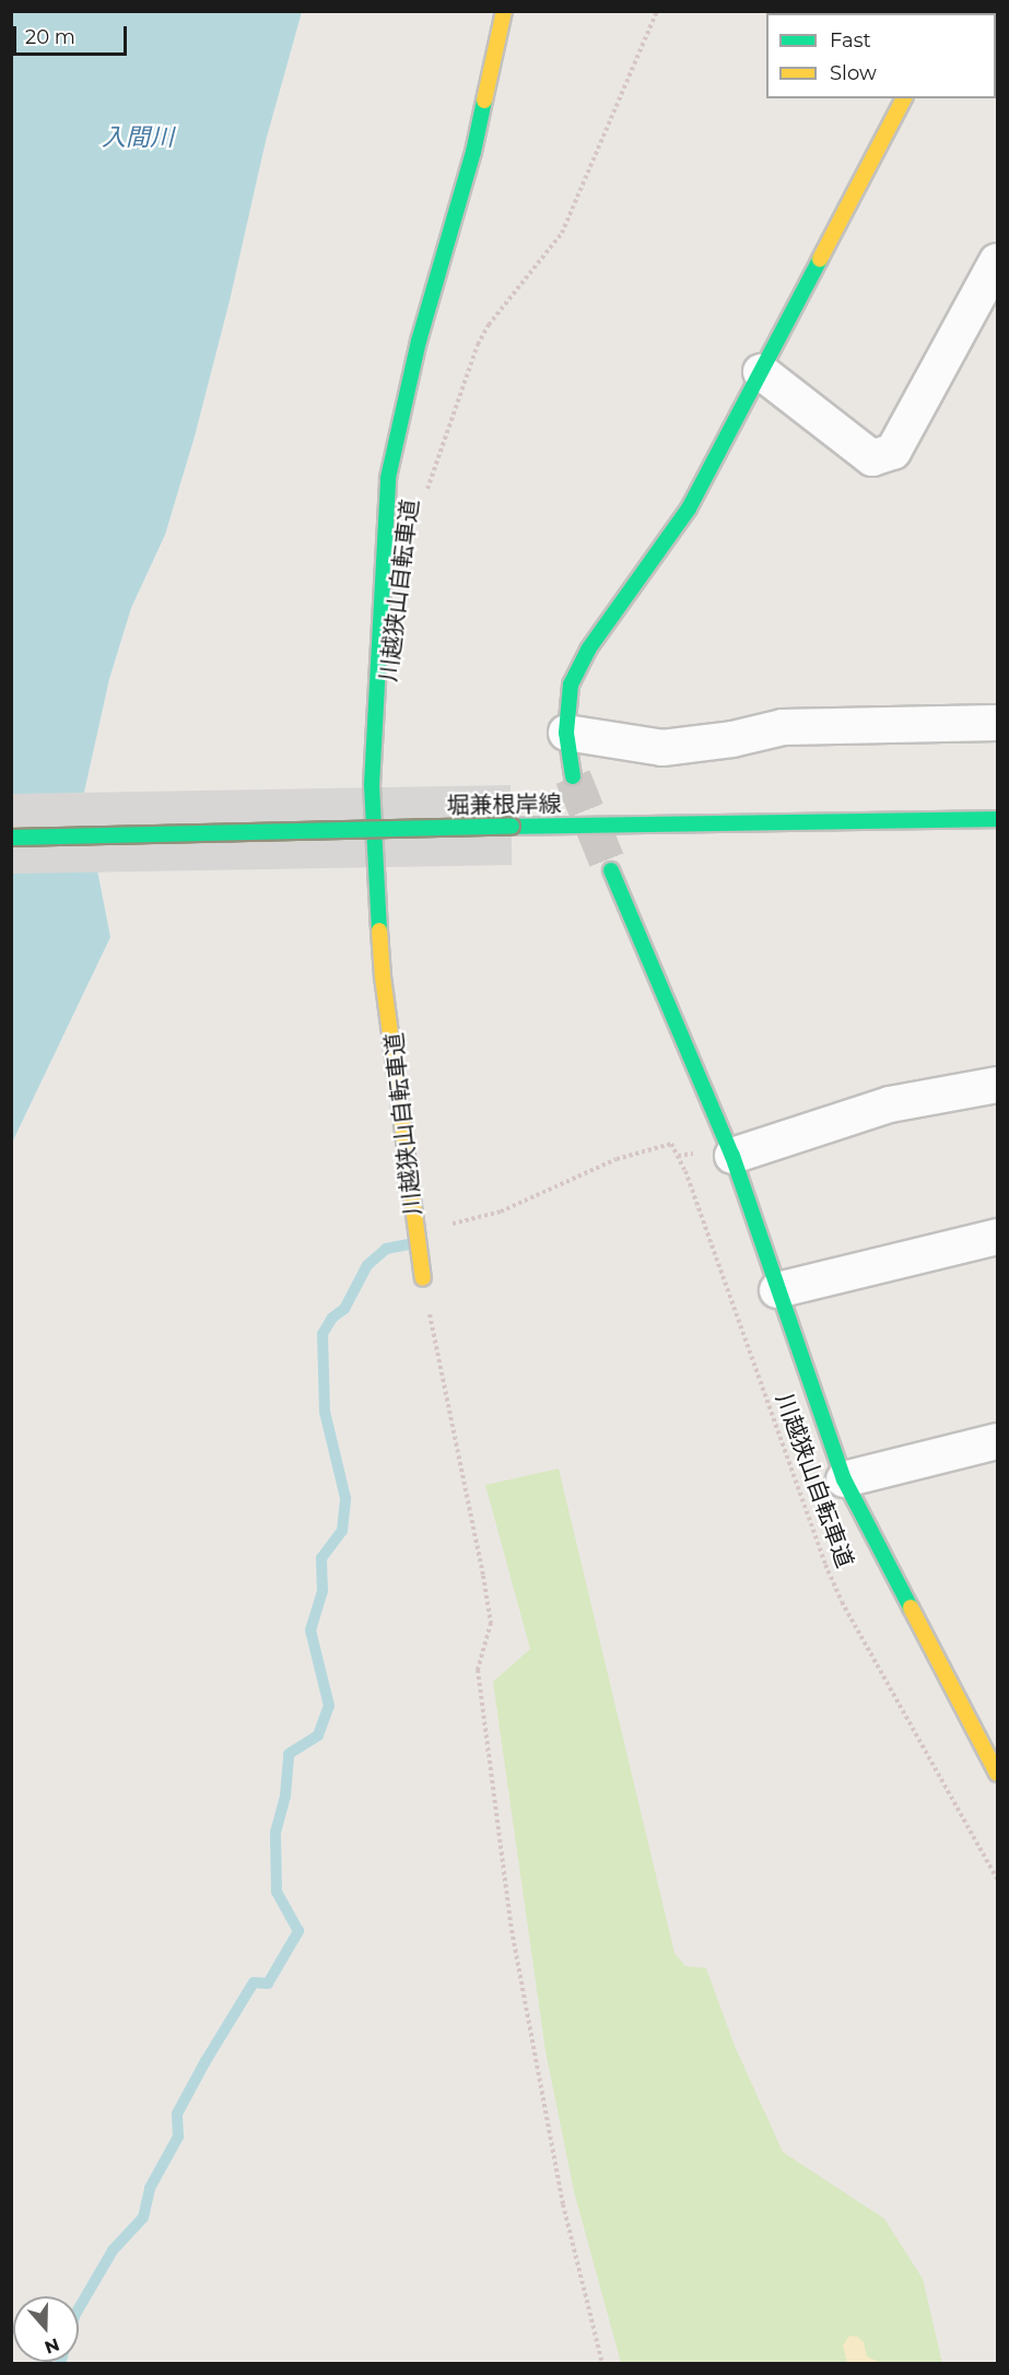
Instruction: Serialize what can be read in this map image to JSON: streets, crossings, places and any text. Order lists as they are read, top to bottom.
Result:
{
  "streets": {
    "street": ["堀兼根岸線"],
    "path": ["川越狭山自転車道"]
  },
  "water": ["入間川"],
  "legend": ["Fast", "Slow"],
  "scale_bar": "20 m",
  "north": "bottom"
}
